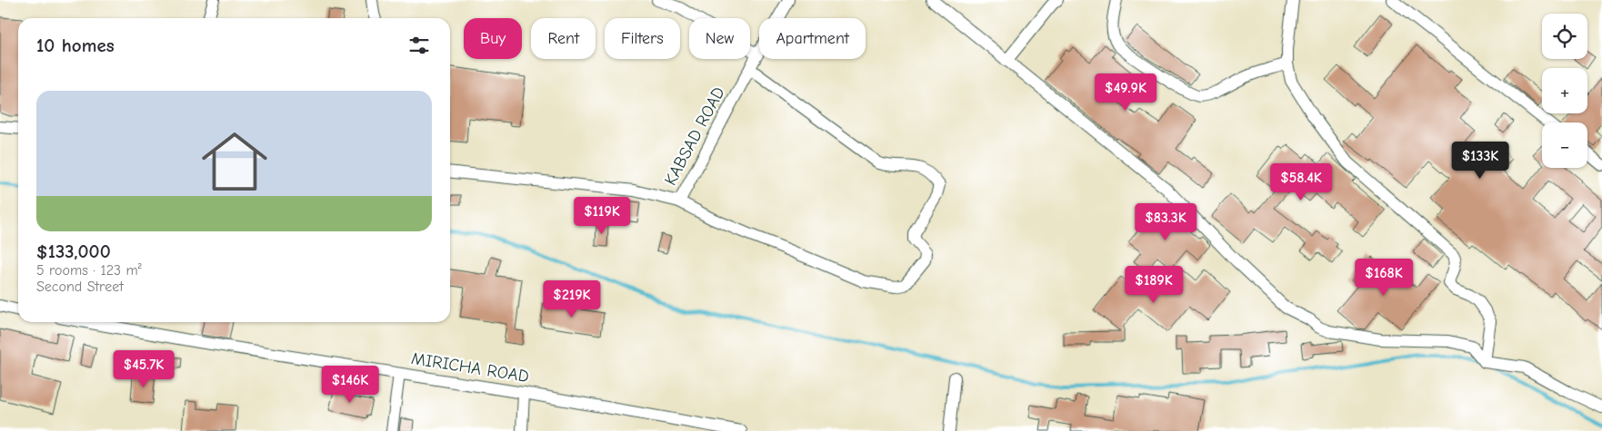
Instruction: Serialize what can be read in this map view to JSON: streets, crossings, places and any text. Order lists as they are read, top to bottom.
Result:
{
  "streets": {
    "street": ["KABSAD ROAD", "MIRICHA ROAD"]
  },
  "page": {
    "map_buttons": ["+", "−"],
    "chip": [
      "Buy",
      "Rent",
      "Filters",
      "New",
      "Apartment"
    ],
    "heading": "10 homes",
    "list": [
      {
        "name": "$133,000",
        "note": "5 rooms · 123 m² · Second Street"
      }
    ],
    "price": [
      "$49.9K",
      "$133K",
      "$58.4K",
      "$119K",
      "$83.3K",
      "$168K",
      "$189K",
      "$219K",
      "$45.7K",
      "$146K"
    ]
  }
}
